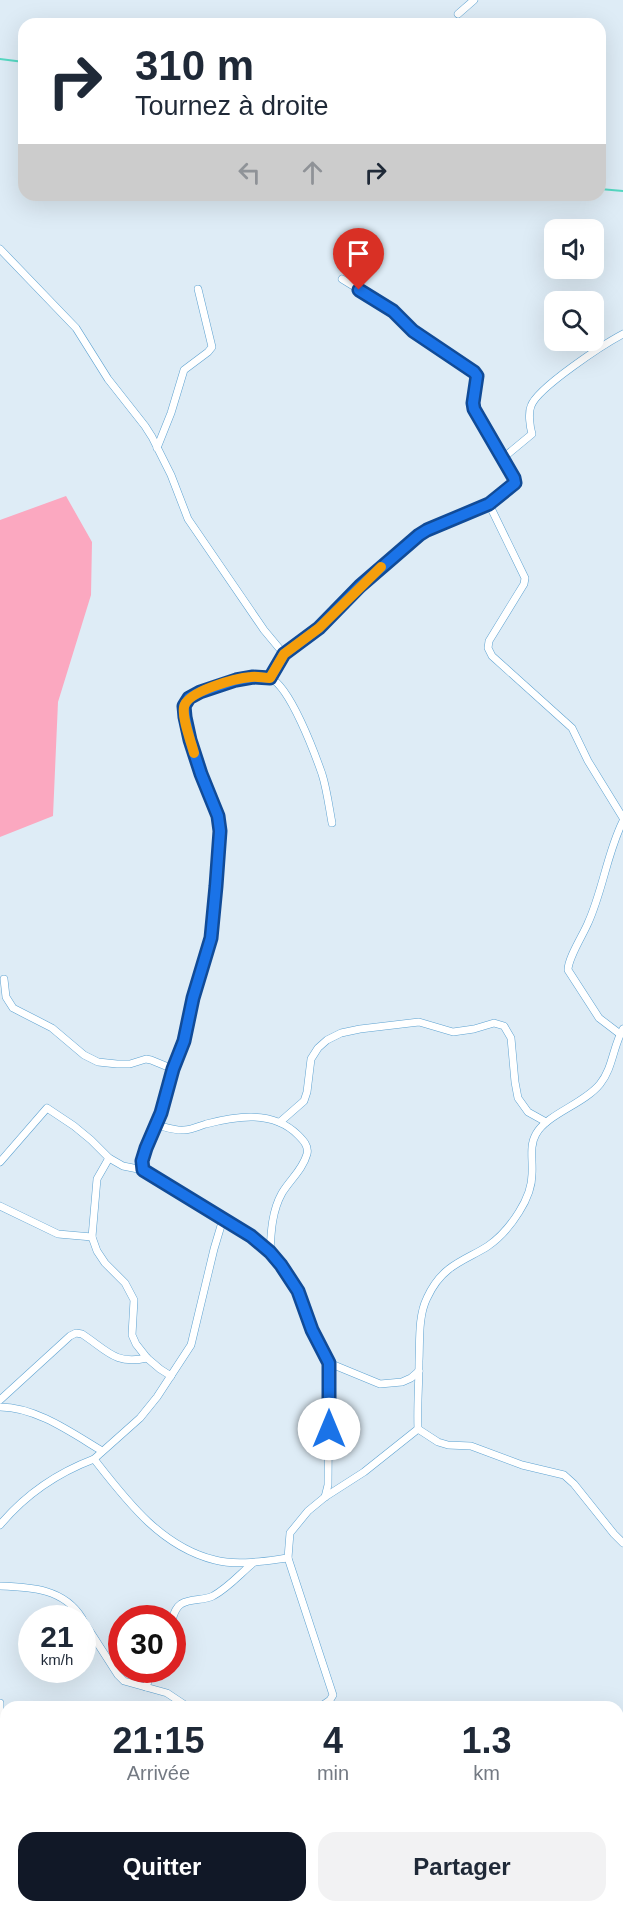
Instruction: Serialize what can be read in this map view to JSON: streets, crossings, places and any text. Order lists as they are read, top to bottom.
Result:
{
  "page": {
    "turn": ["310 m", "Tournez à droite"],
    "speed": "21 km/h",
    "limit": "30",
    "eta": [
      "21:15",
      "Arrivée",
      "4",
      "min",
      "1.3",
      "km"
    ],
    "buttons": ["Quitter", "Partager"]
  }
}
